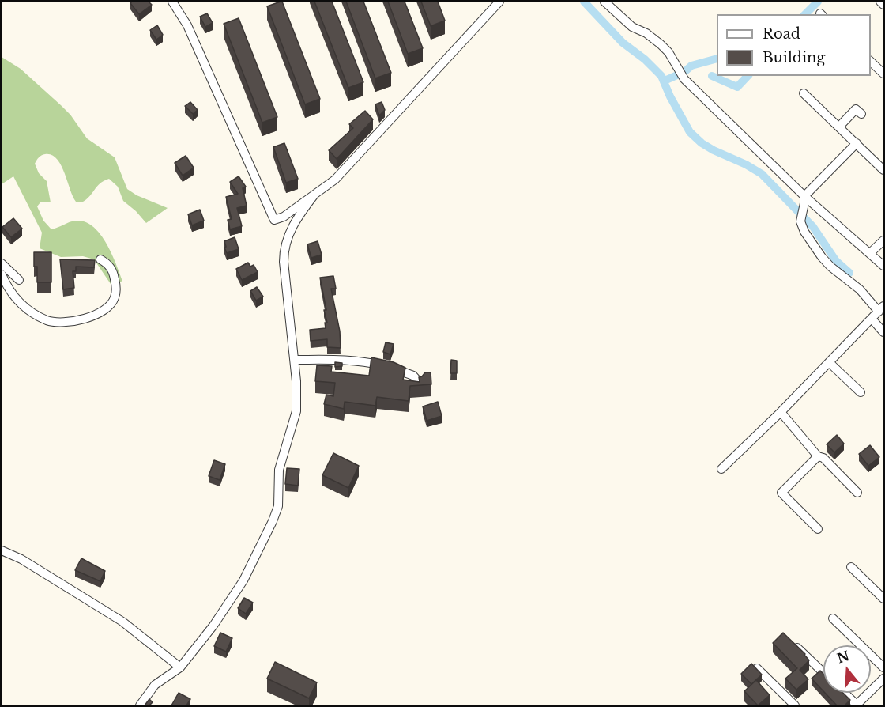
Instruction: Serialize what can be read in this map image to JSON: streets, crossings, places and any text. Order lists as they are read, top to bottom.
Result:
{
  "legend": ["Road", "Building"],
  "north": "top"
}
